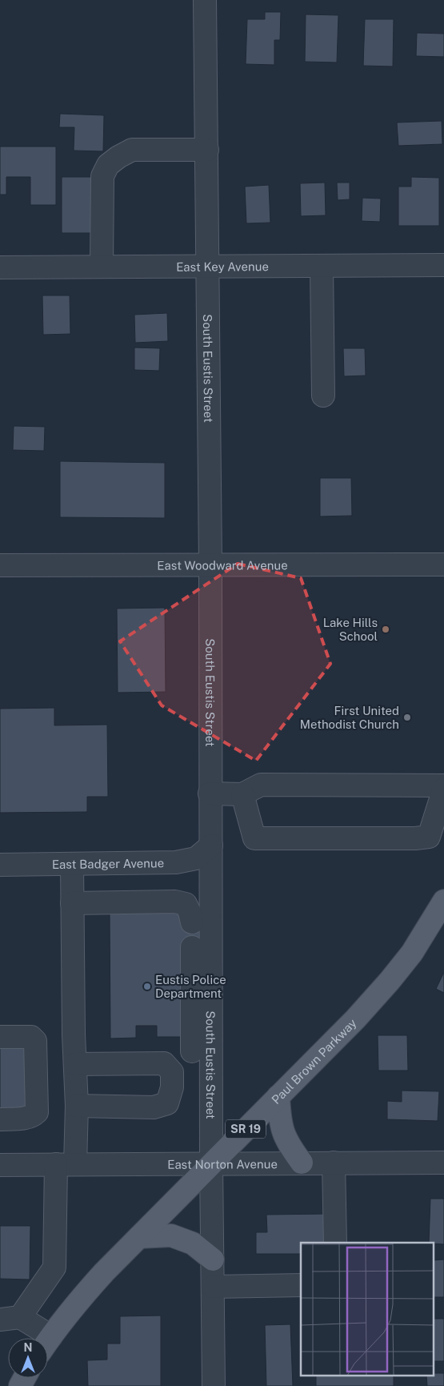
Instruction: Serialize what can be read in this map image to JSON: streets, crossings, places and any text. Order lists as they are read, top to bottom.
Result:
{
  "streets": {
    "main road": ["Paul Brown Parkway", "SR 19"],
    "street": [
      "East Key Avenue",
      "South Eustis Street",
      "East Woodward Avenue",
      "East Badger Avenue",
      "East Norton Avenue"
    ]
  },
  "crossings": [
    ["East Key Avenue", "South Eustis Street"],
    ["South Eustis Street", "East Woodward Avenue"],
    ["South Eustis Street", "East Badger Avenue"],
    ["South Eustis Street", "Paul Brown Parkway"],
    ["South Eustis Street", "East Norton Avenue"],
    ["Paul Brown Parkway", "East Norton Avenue"]
  ],
  "places": ["Lake Hills School", "First United Methodist Church", "Eustis Police Department"],
  "north": "top"
}
